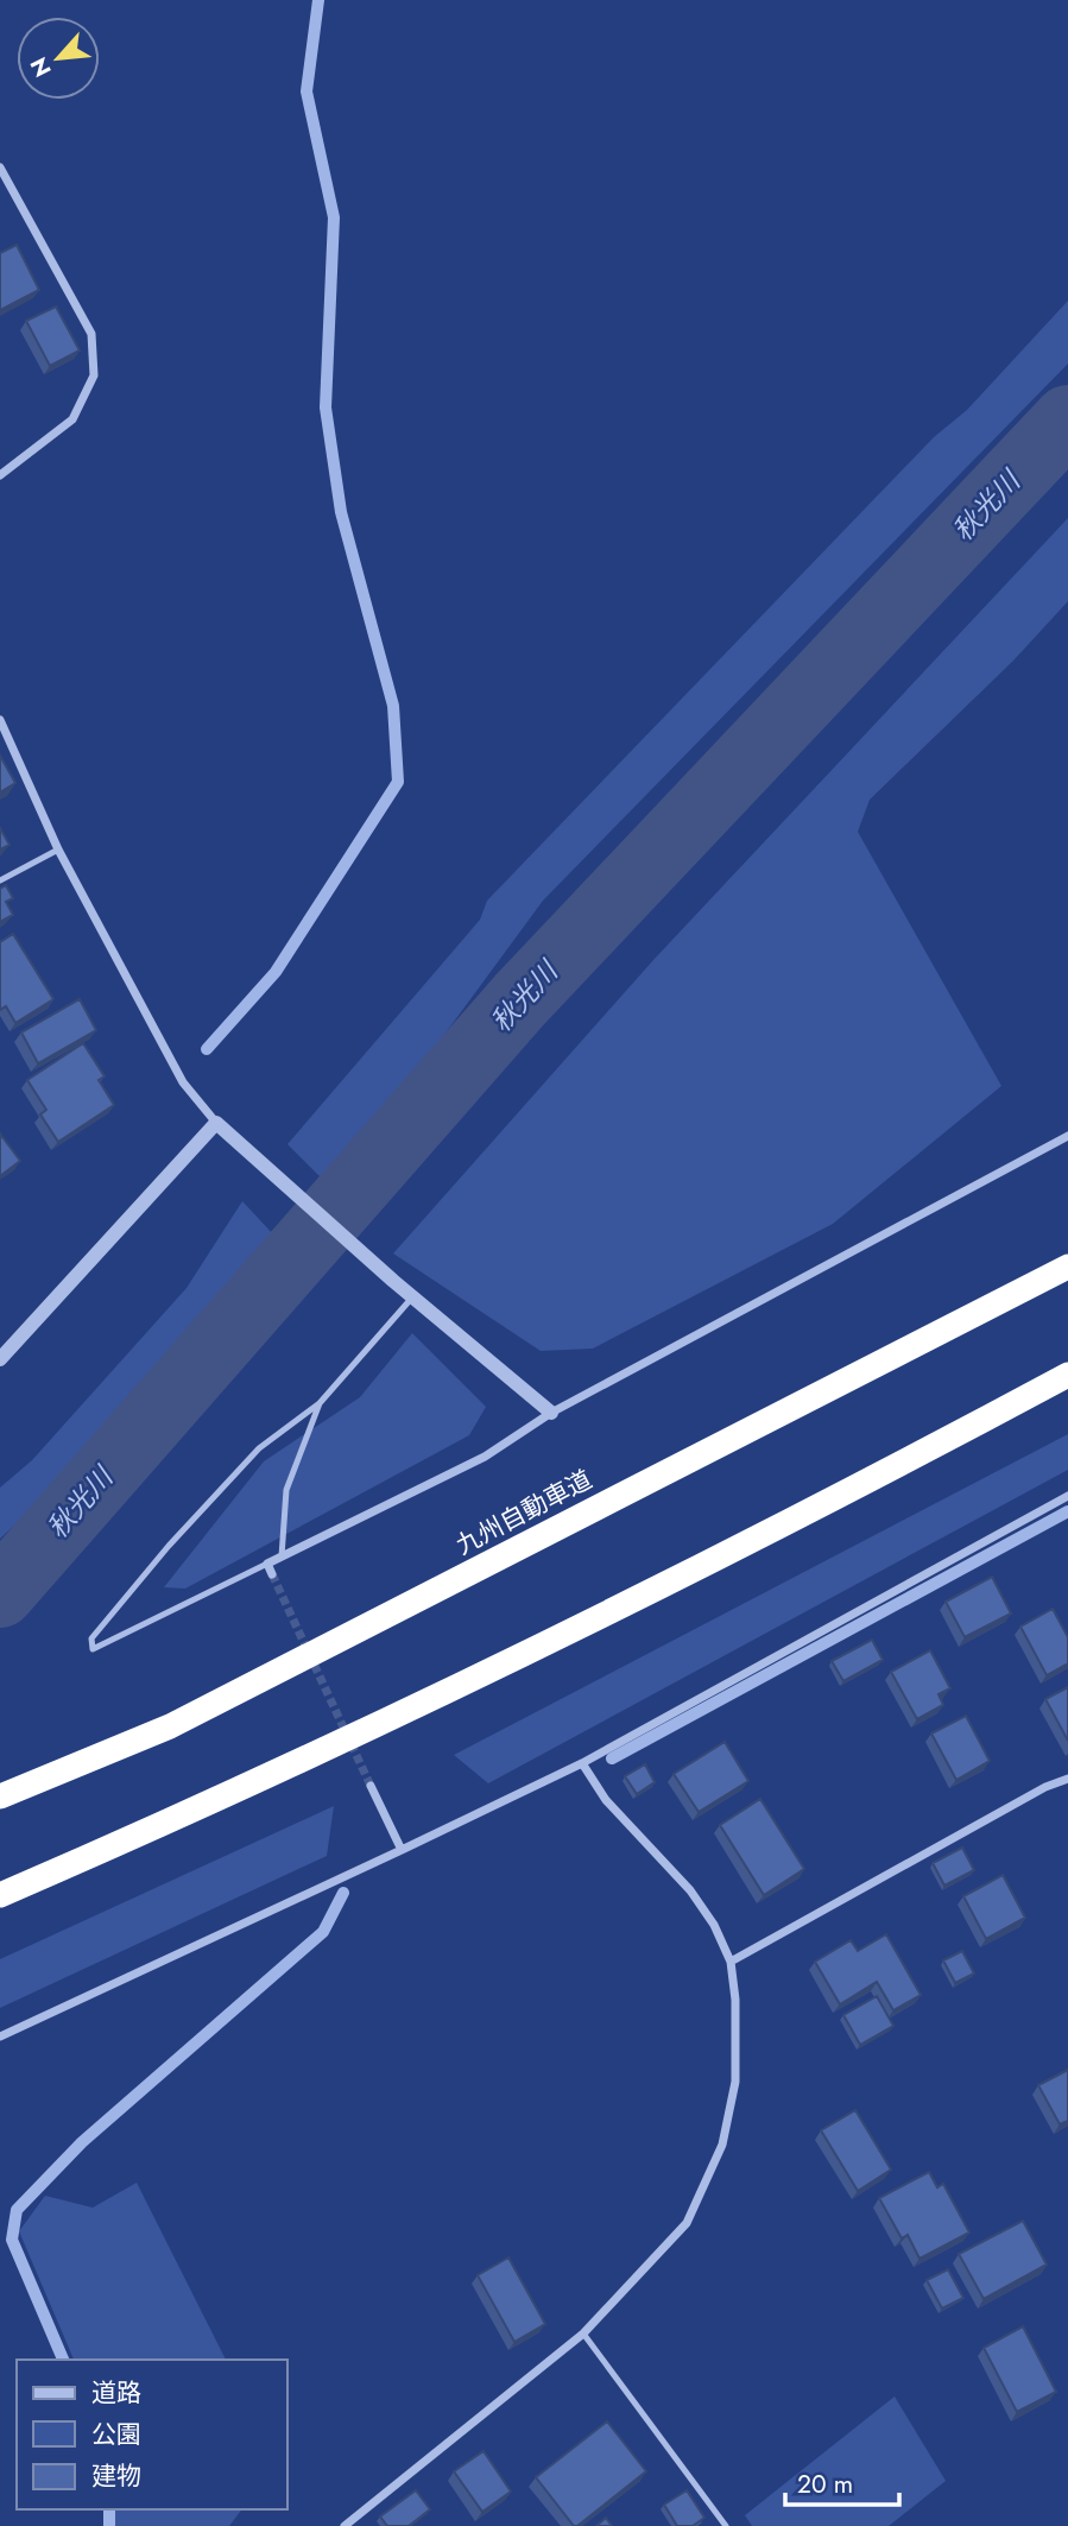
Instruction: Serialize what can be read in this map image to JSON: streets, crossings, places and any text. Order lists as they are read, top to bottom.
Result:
{
  "streets": {
    "highway": ["九州自動車道"]
  },
  "water": ["秋光川"],
  "legend": ["道路", "公園", "建物"],
  "scale_bar": "20 m",
  "north": "bottom left"
}
